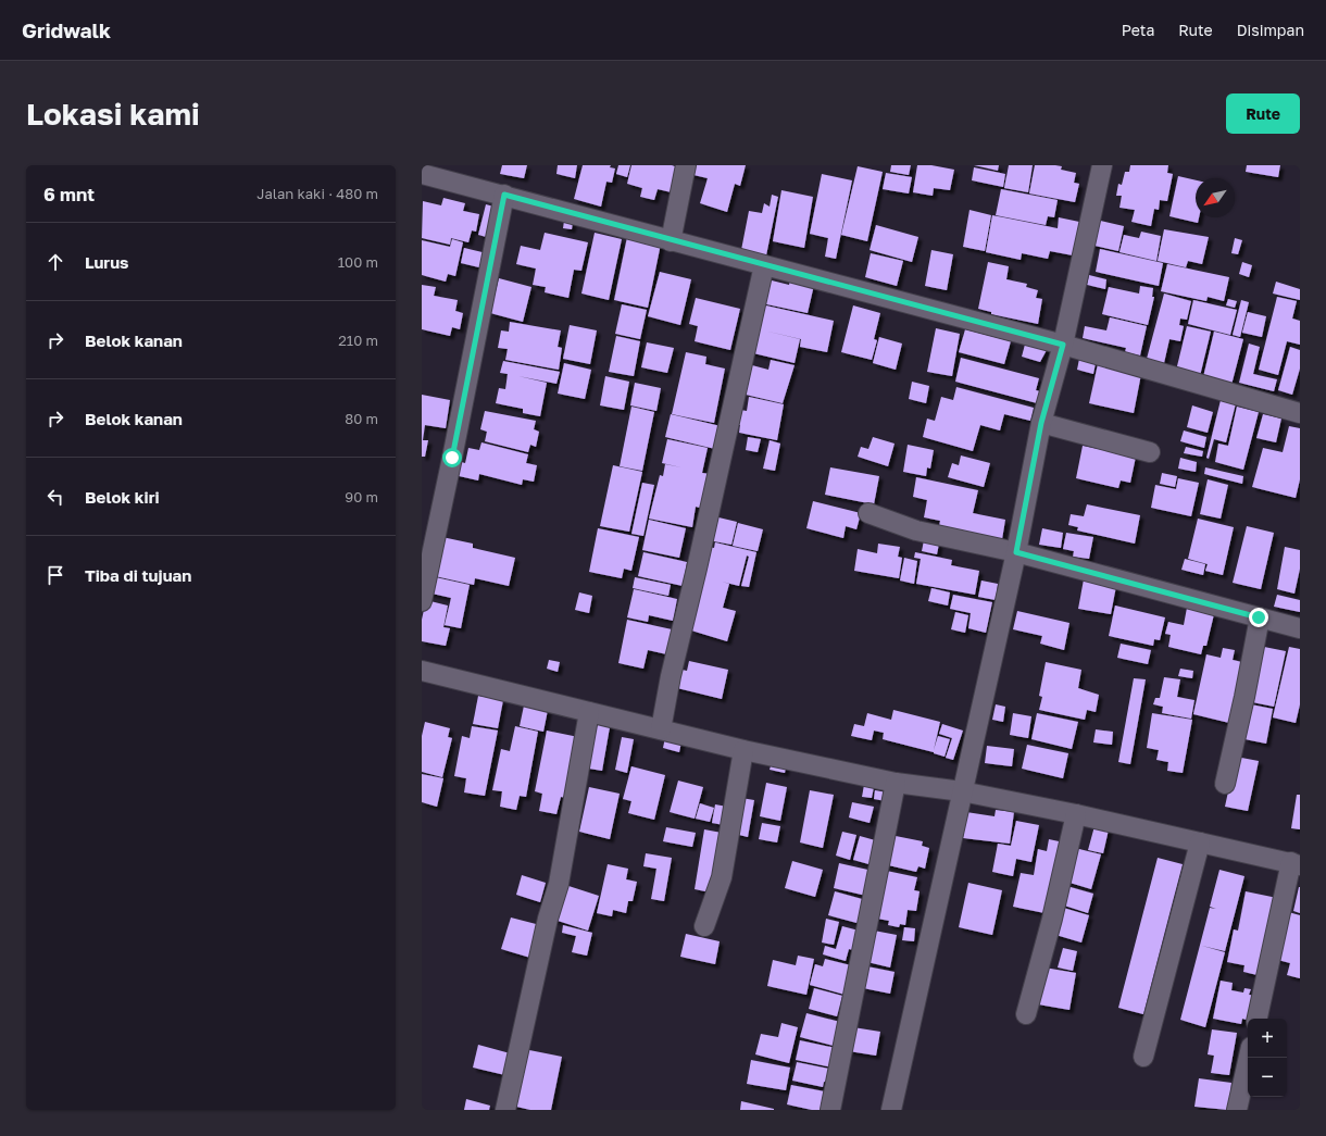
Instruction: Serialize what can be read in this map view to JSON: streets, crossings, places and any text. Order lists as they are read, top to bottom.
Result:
{
  "north": "bottom left",
  "page": {
    "header": "Gridwalk",
    "nav": ["Peta", "Rute", "Disimpan"],
    "buttons": "Rute",
    "title": "Lokasi kami",
    "heading": ["6 mnt", "Jalan kaki · 480 m"],
    "list": [
      ["Lurus", "100 m"],
      ["Belok kanan", "210 m"],
      ["Belok kanan", "80 m"],
      ["Belok kiri", "90 m"],
      "Tiba di tujuan"
    ],
    "map_buttons": ["+", "−"]
  }
}
